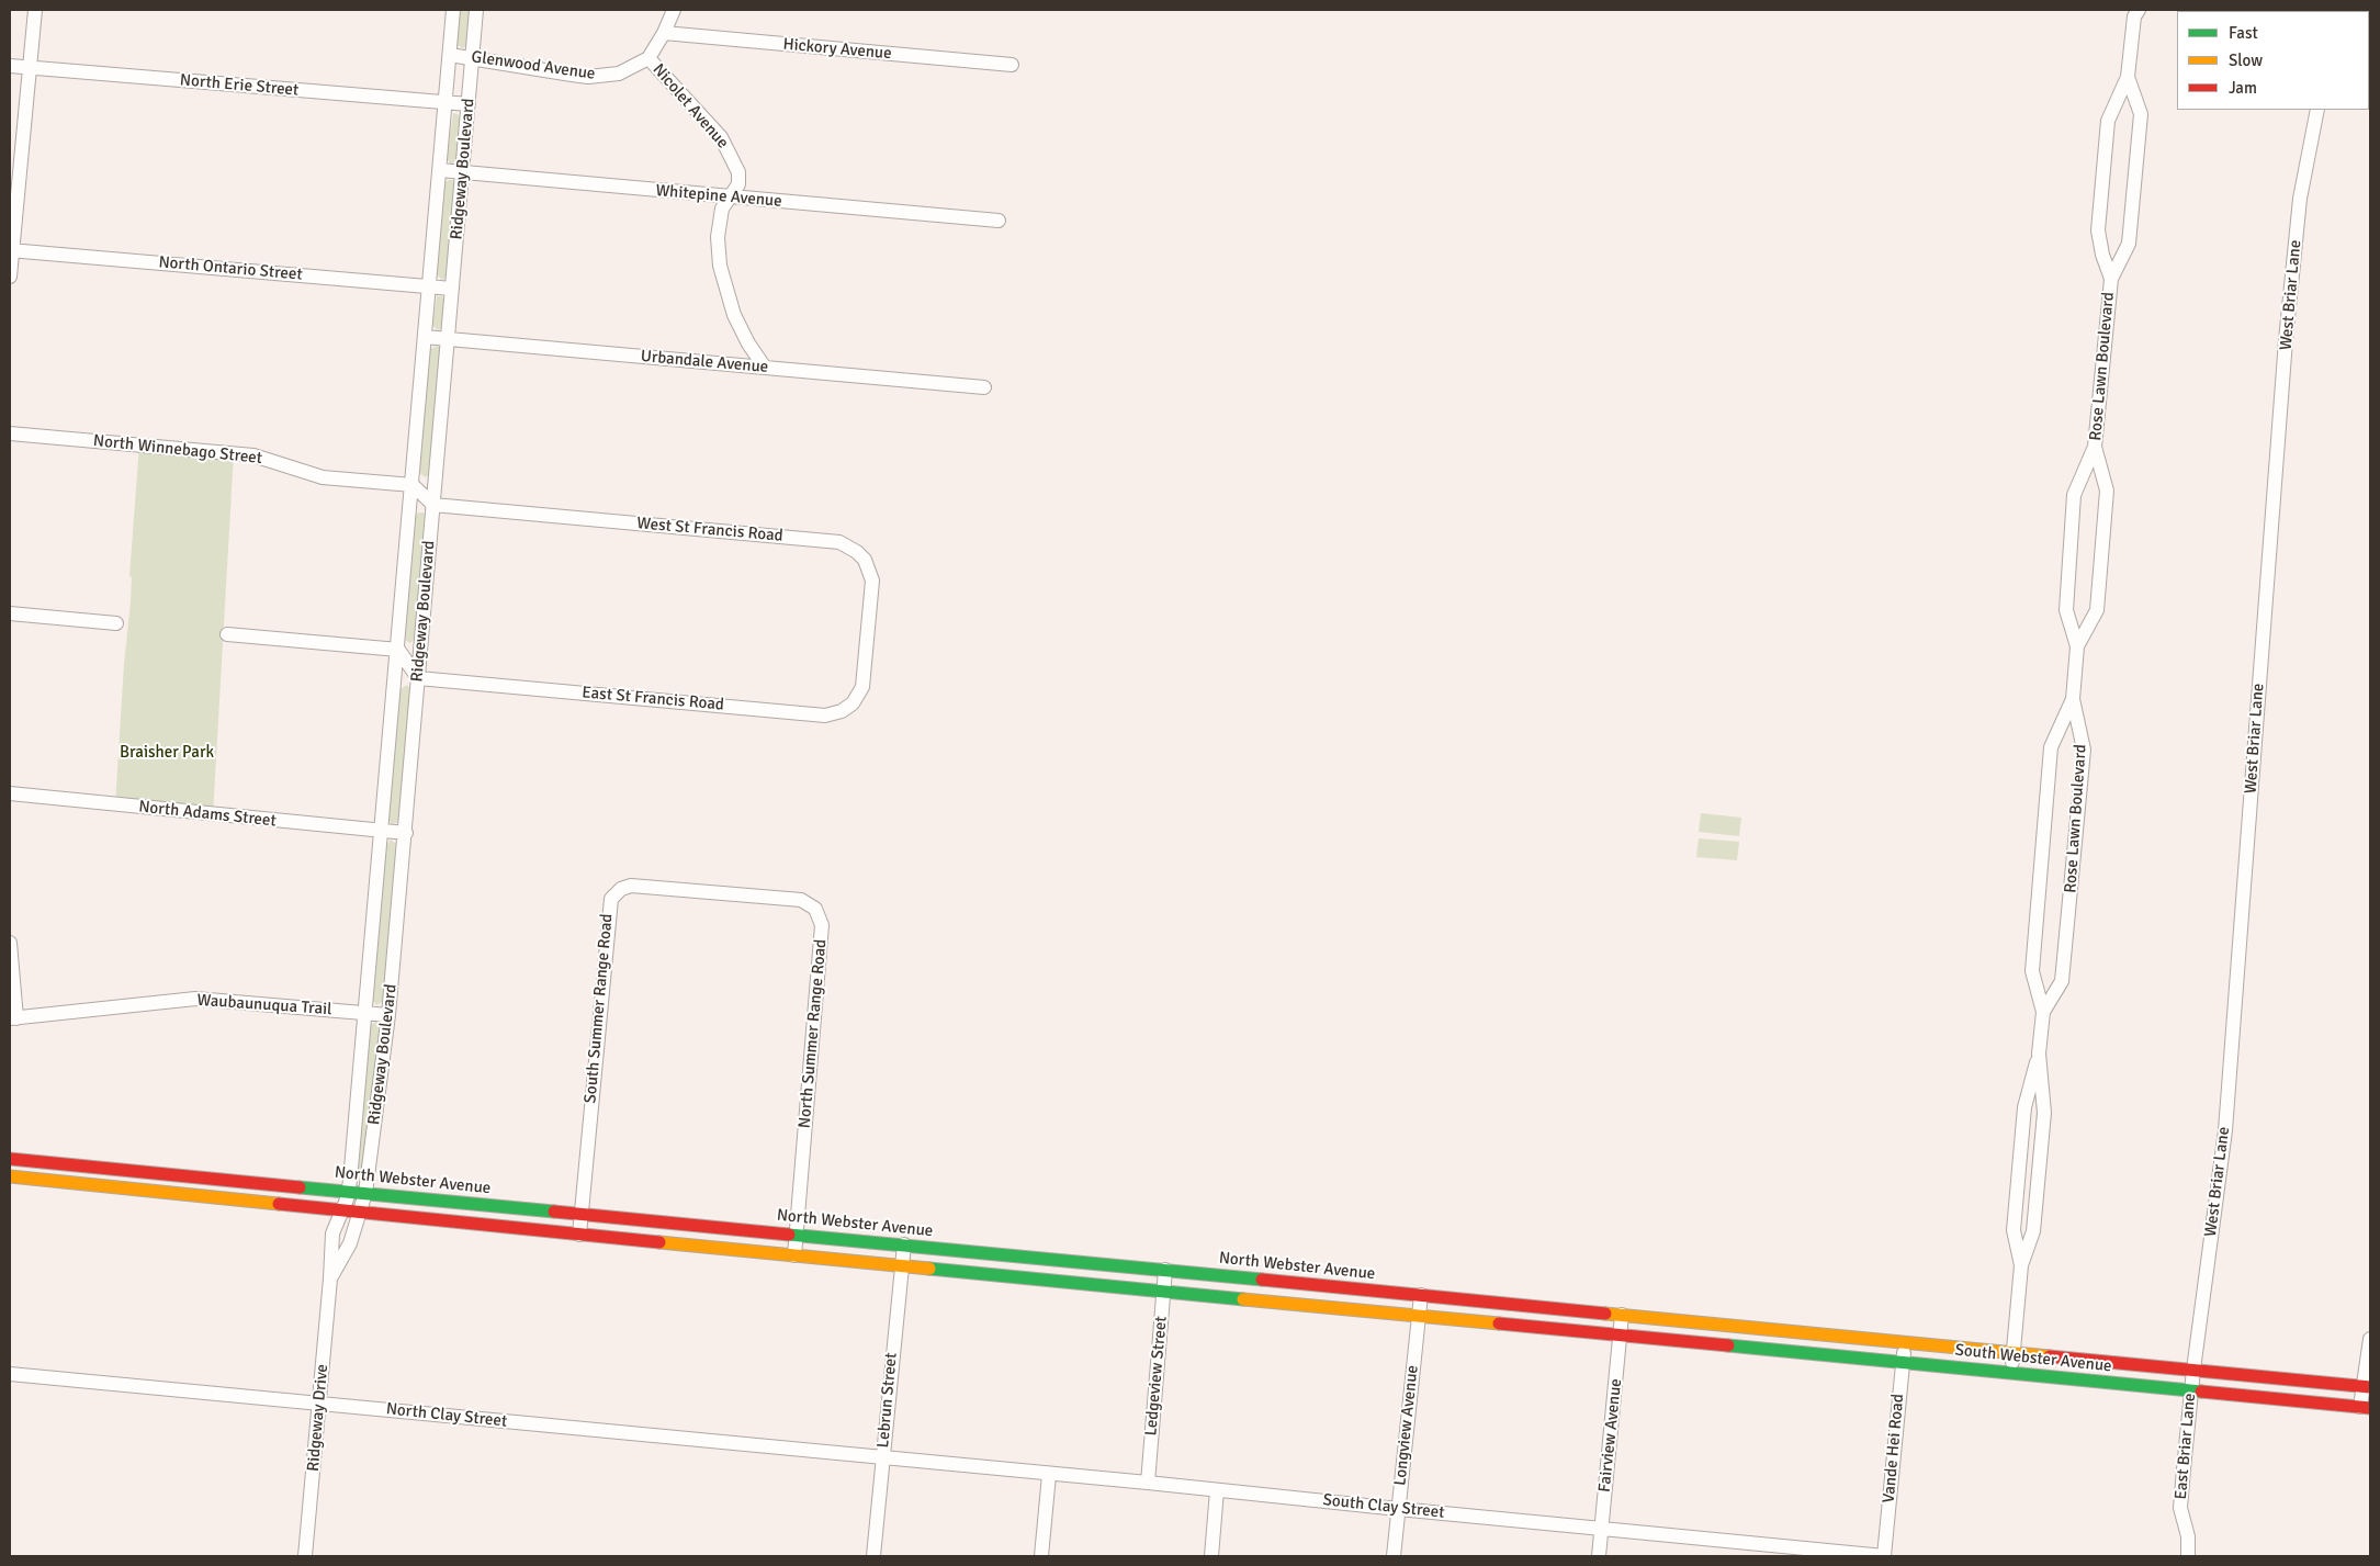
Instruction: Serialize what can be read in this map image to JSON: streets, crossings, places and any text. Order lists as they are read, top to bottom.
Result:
{
  "streets": {
    "main road": ["North Webster Avenue", "South Webster Avenue"],
    "street": [
      "Hickory Avenue",
      "Glenwood Avenue",
      "North Erie Street",
      "Nicolet Avenue",
      "Ridgeway Boulevard",
      "Whitepine Avenue",
      "North Ontario Street",
      "West Briar Lane",
      "Urbandale Avenue",
      "Rose Lawn Boulevard",
      "North Winnebago Street",
      "West St Francis Road",
      "East St Francis Road",
      "North Adams Street",
      "Waubaunuqua Trail",
      "South Summer Range Road",
      "North Summer Range Road",
      "Ledgeview Street",
      "Lebrun Street",
      "North Clay Street",
      "Ridgeway Drive",
      "Longview Avenue",
      "Fairview Avenue",
      "East Briar Lane",
      "Vande Hei Road",
      "South Clay Street"
    ]
  },
  "crossings": [
    ["Glenwood Avenue", "Nicolet Avenue"],
    ["Glenwood Avenue", "Ridgeway Boulevard"],
    ["North Erie Street", "Ridgeway Boulevard"],
    ["Nicolet Avenue", "Whitepine Avenue"],
    ["Nicolet Avenue", "Urbandale Avenue"],
    ["Ridgeway Boulevard", "Whitepine Avenue"],
    ["Ridgeway Boulevard", "North Ontario Street"],
    ["Ridgeway Boulevard", "Urbandale Avenue"],
    ["Ridgeway Boulevard", "North Winnebago Street"],
    ["Ridgeway Boulevard", "West St Francis Road"],
    ["Ridgeway Boulevard", "East St Francis Road"],
    ["Ridgeway Boulevard", "North Adams Street"],
    ["Ridgeway Boulevard", "Waubaunuqua Trail"],
    ["Ridgeway Boulevard", "North Webster Avenue"],
    ["Ridgeway Boulevard", "Ridgeway Drive"],
    ["West Briar Lane", "South Webster Avenue"],
    ["West Briar Lane", "East Briar Lane"],
    ["Rose Lawn Boulevard", "South Webster Avenue"],
    ["West St Francis Road", "East St Francis Road"],
    ["South Summer Range Road", "North Summer Range Road"],
    ["South Summer Range Road", "North Webster Avenue"],
    ["North Summer Range Road", "North Webster Avenue"],
    ["North Webster Avenue", "South Webster Avenue"],
    ["North Webster Avenue", "Ledgeview Street"],
    ["North Webster Avenue", "Lebrun Street"],
    ["North Webster Avenue", "Longview Avenue"],
    ["North Webster Avenue", "Fairview Avenue"],
    ["South Webster Avenue", "Fairview Avenue"],
    ["South Webster Avenue", "East Briar Lane"],
    ["South Webster Avenue", "Vande Hei Road"],
    ["Ledgeview Street", "South Clay Street"],
    ["Lebrun Street", "North Clay Street"],
    ["Lebrun Street", "South Clay Street"],
    ["North Clay Street", "Ridgeway Drive"],
    ["North Clay Street", "South Clay Street"],
    ["Longview Avenue", "South Clay Street"],
    ["Fairview Avenue", "South Clay Street"],
    ["Vande Hei Road", "South Clay Street"]
  ],
  "parks": ["Braisher Park"],
  "legend": ["Fast", "Slow", "Jam"]
}
